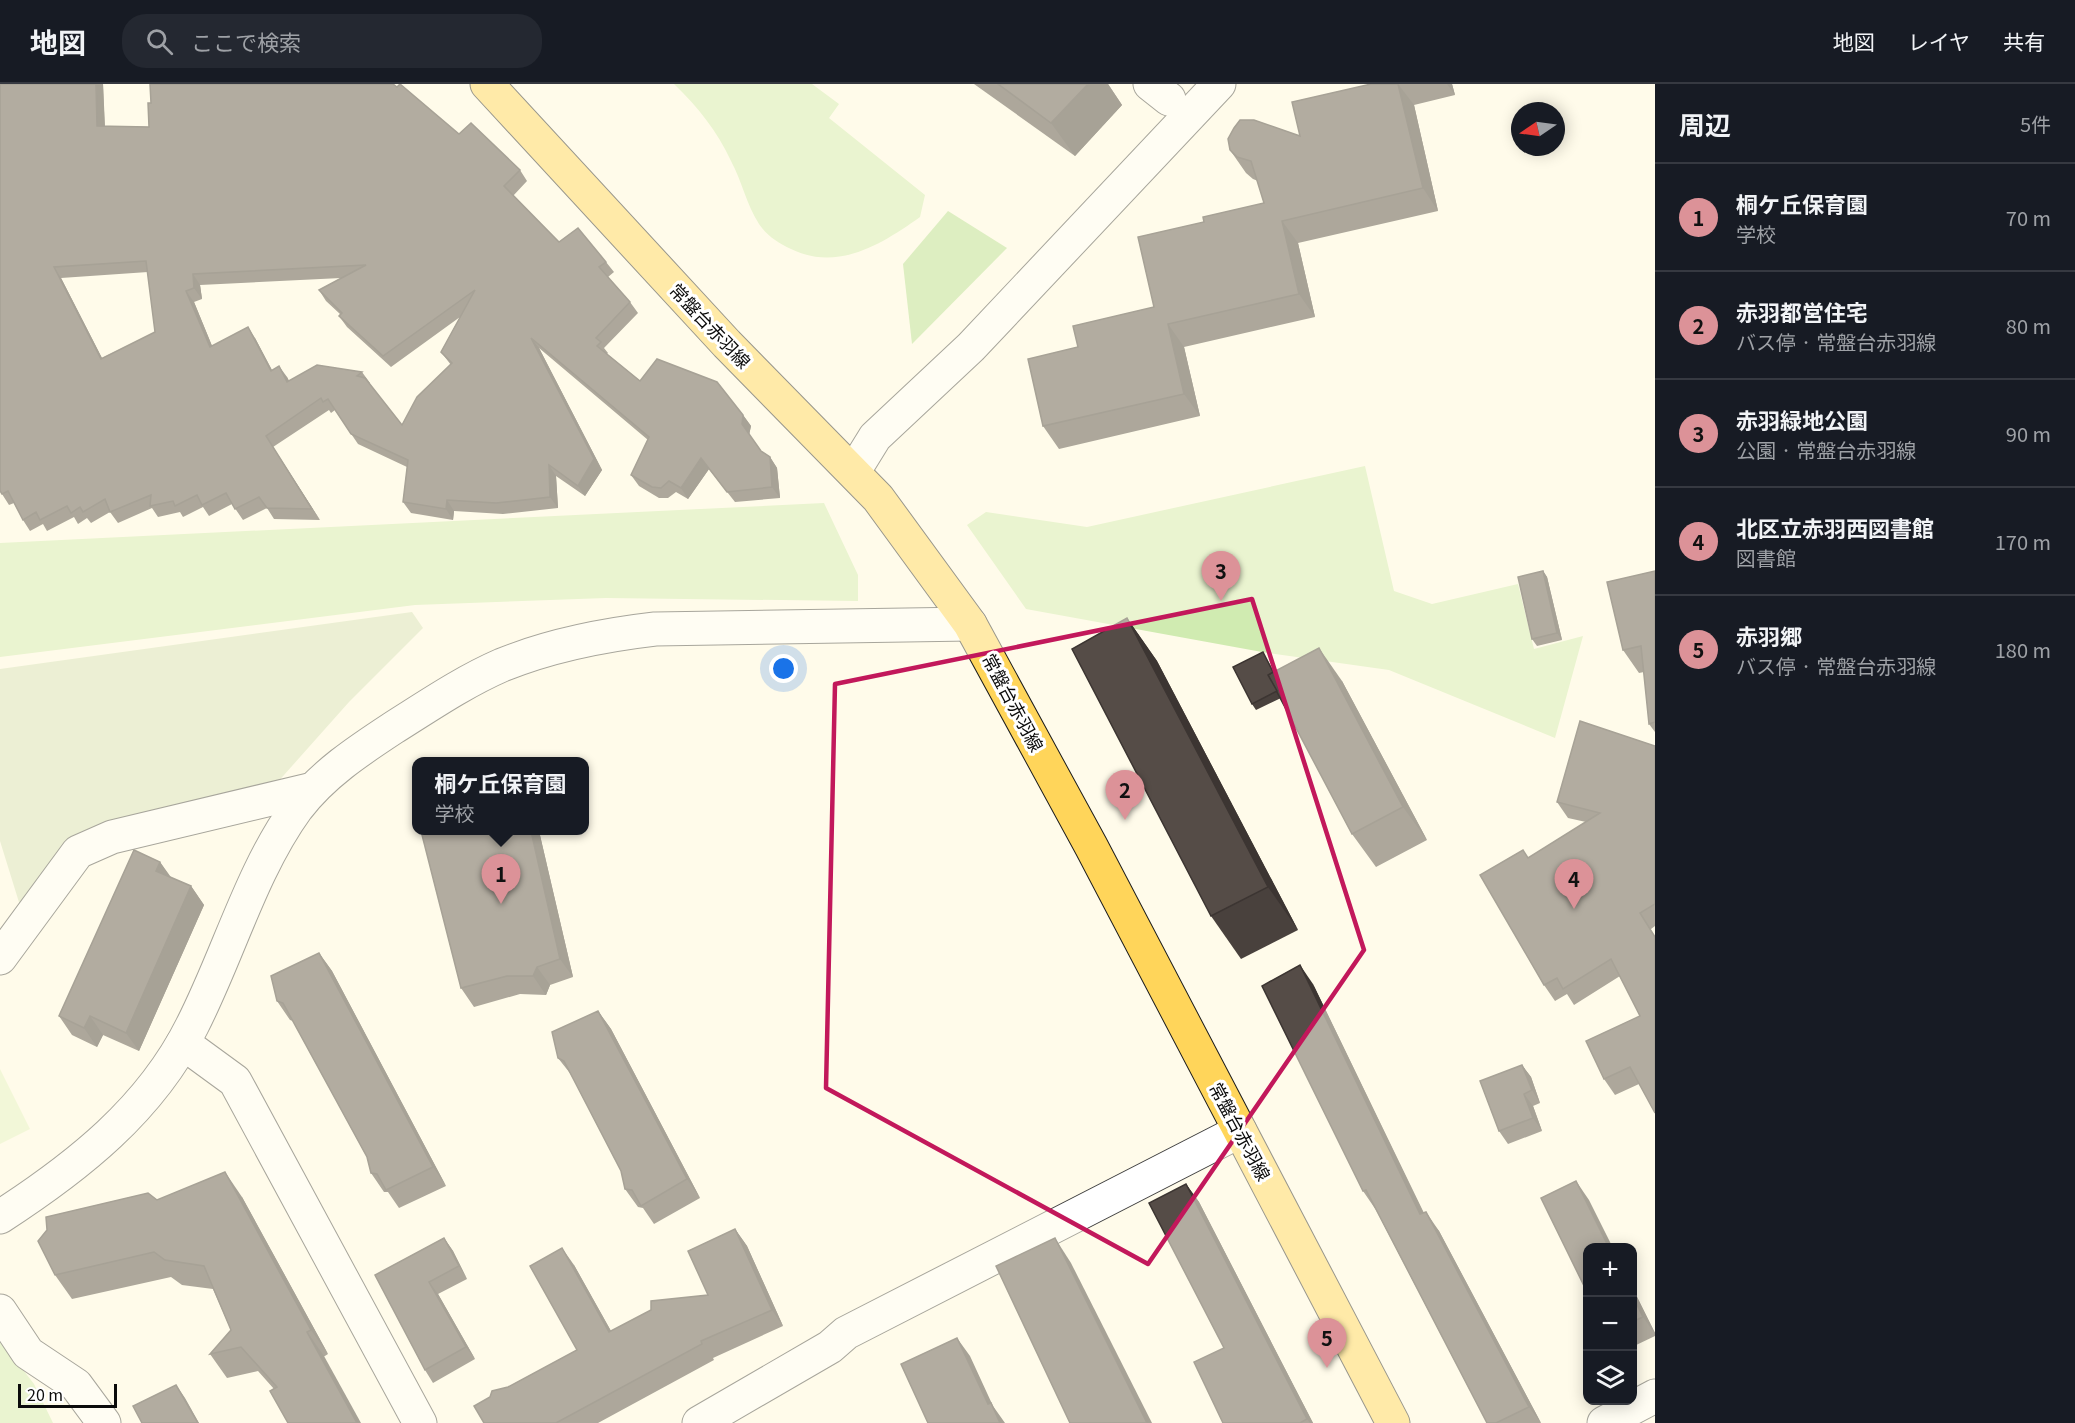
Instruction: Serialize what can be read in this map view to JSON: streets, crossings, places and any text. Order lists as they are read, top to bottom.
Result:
{
  "streets": {
    "main road": ["常盤台赤羽線"]
  },
  "scale_bar": "20 m",
  "north": "left",
  "page": {
    "header": "地図",
    "search": "ここで検索",
    "nav": ["地図", "レイヤ", "共有"],
    "heading": ["周辺", "5件"],
    "list": [
      {
        "mark": "1",
        "name": "桐ケ丘保育園",
        "note": "学校",
        "value": "70 m"
      },
      {
        "mark": "2",
        "name": "赤羽都営住宅",
        "note": "バス停 · 常盤台赤羽線",
        "value": "80 m"
      },
      {
        "mark": "3",
        "name": "赤羽緑地公園",
        "note": "公園 · 常盤台赤羽線",
        "value": "90 m"
      },
      {
        "mark": "4",
        "name": "北区立赤羽西図書館",
        "note": "図書館",
        "value": "170 m"
      },
      {
        "mark": "5",
        "name": "赤羽郷",
        "note": "バス停 · 常盤台赤羽線",
        "value": "180 m"
      }
    ],
    "pins": [
      "3",
      "2",
      "1",
      "4",
      "5"
    ],
    "popup": ["桐ケ丘保育園", "学校"],
    "map_buttons": ["+", "−"],
    "scale": "20 m"
  }
}
